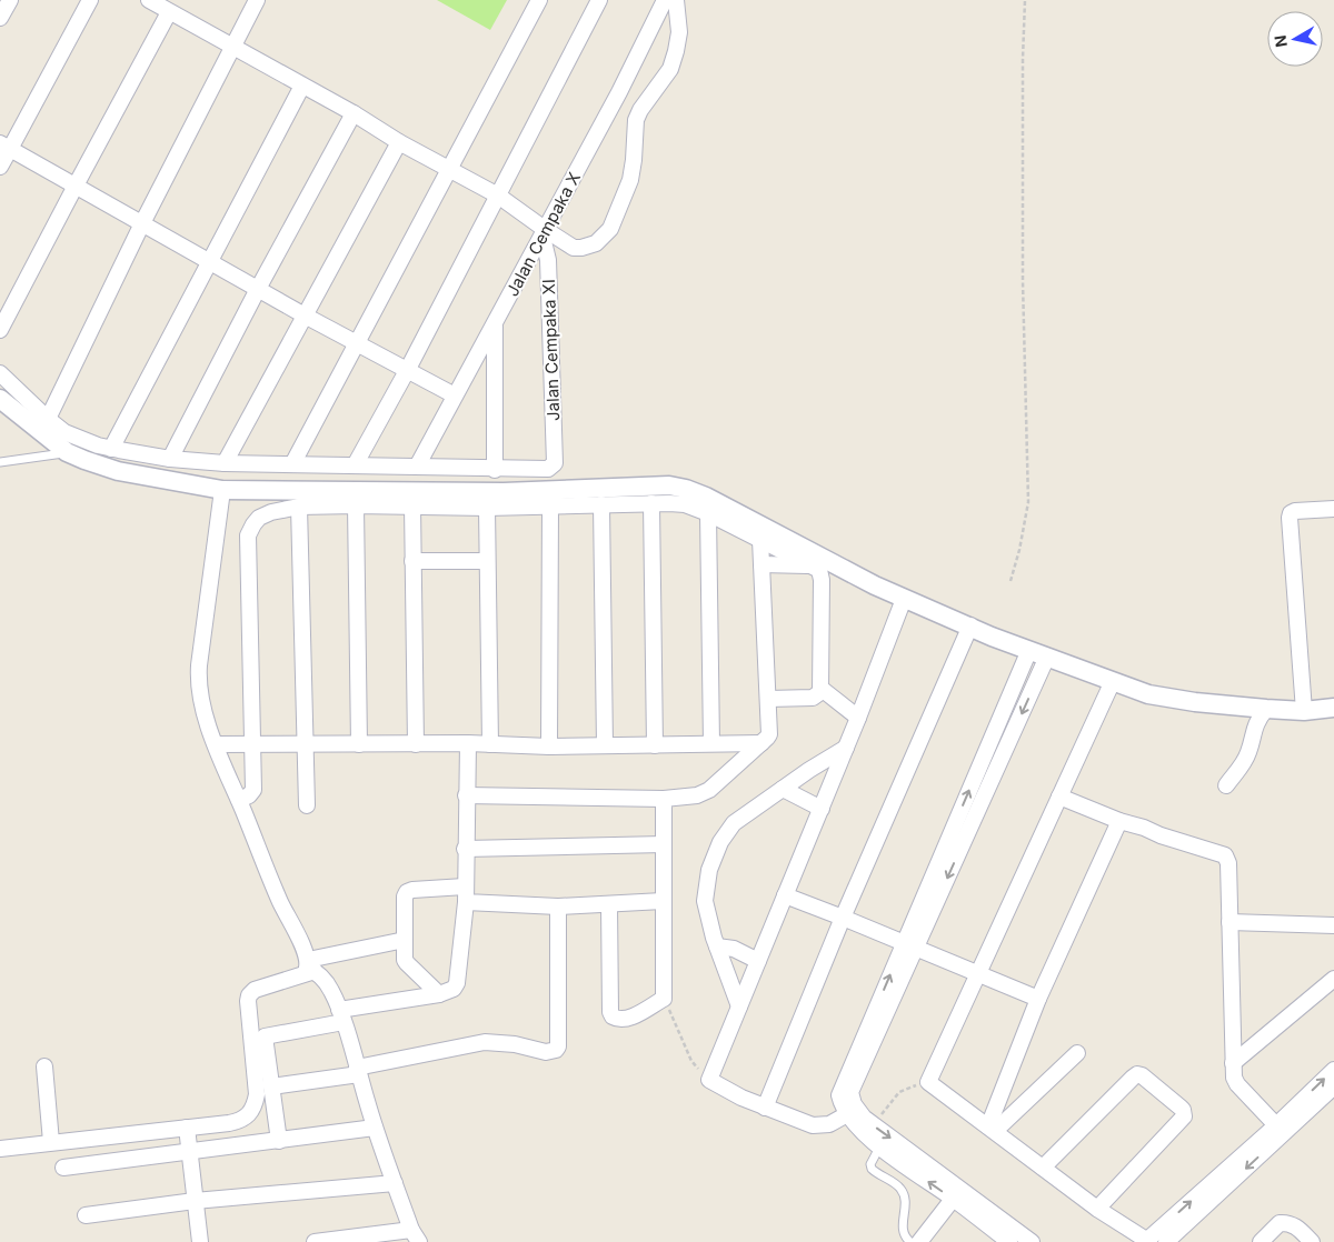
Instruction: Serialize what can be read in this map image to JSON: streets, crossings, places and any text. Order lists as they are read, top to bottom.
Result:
{
  "streets": {
    "street": ["Jalan Cempaka X", "Jalan Cempaka XI"]
  },
  "crossings": [
    ["Jalan Cempaka X", "Jalan Cempaka XI"]
  ],
  "north": "left"
}
